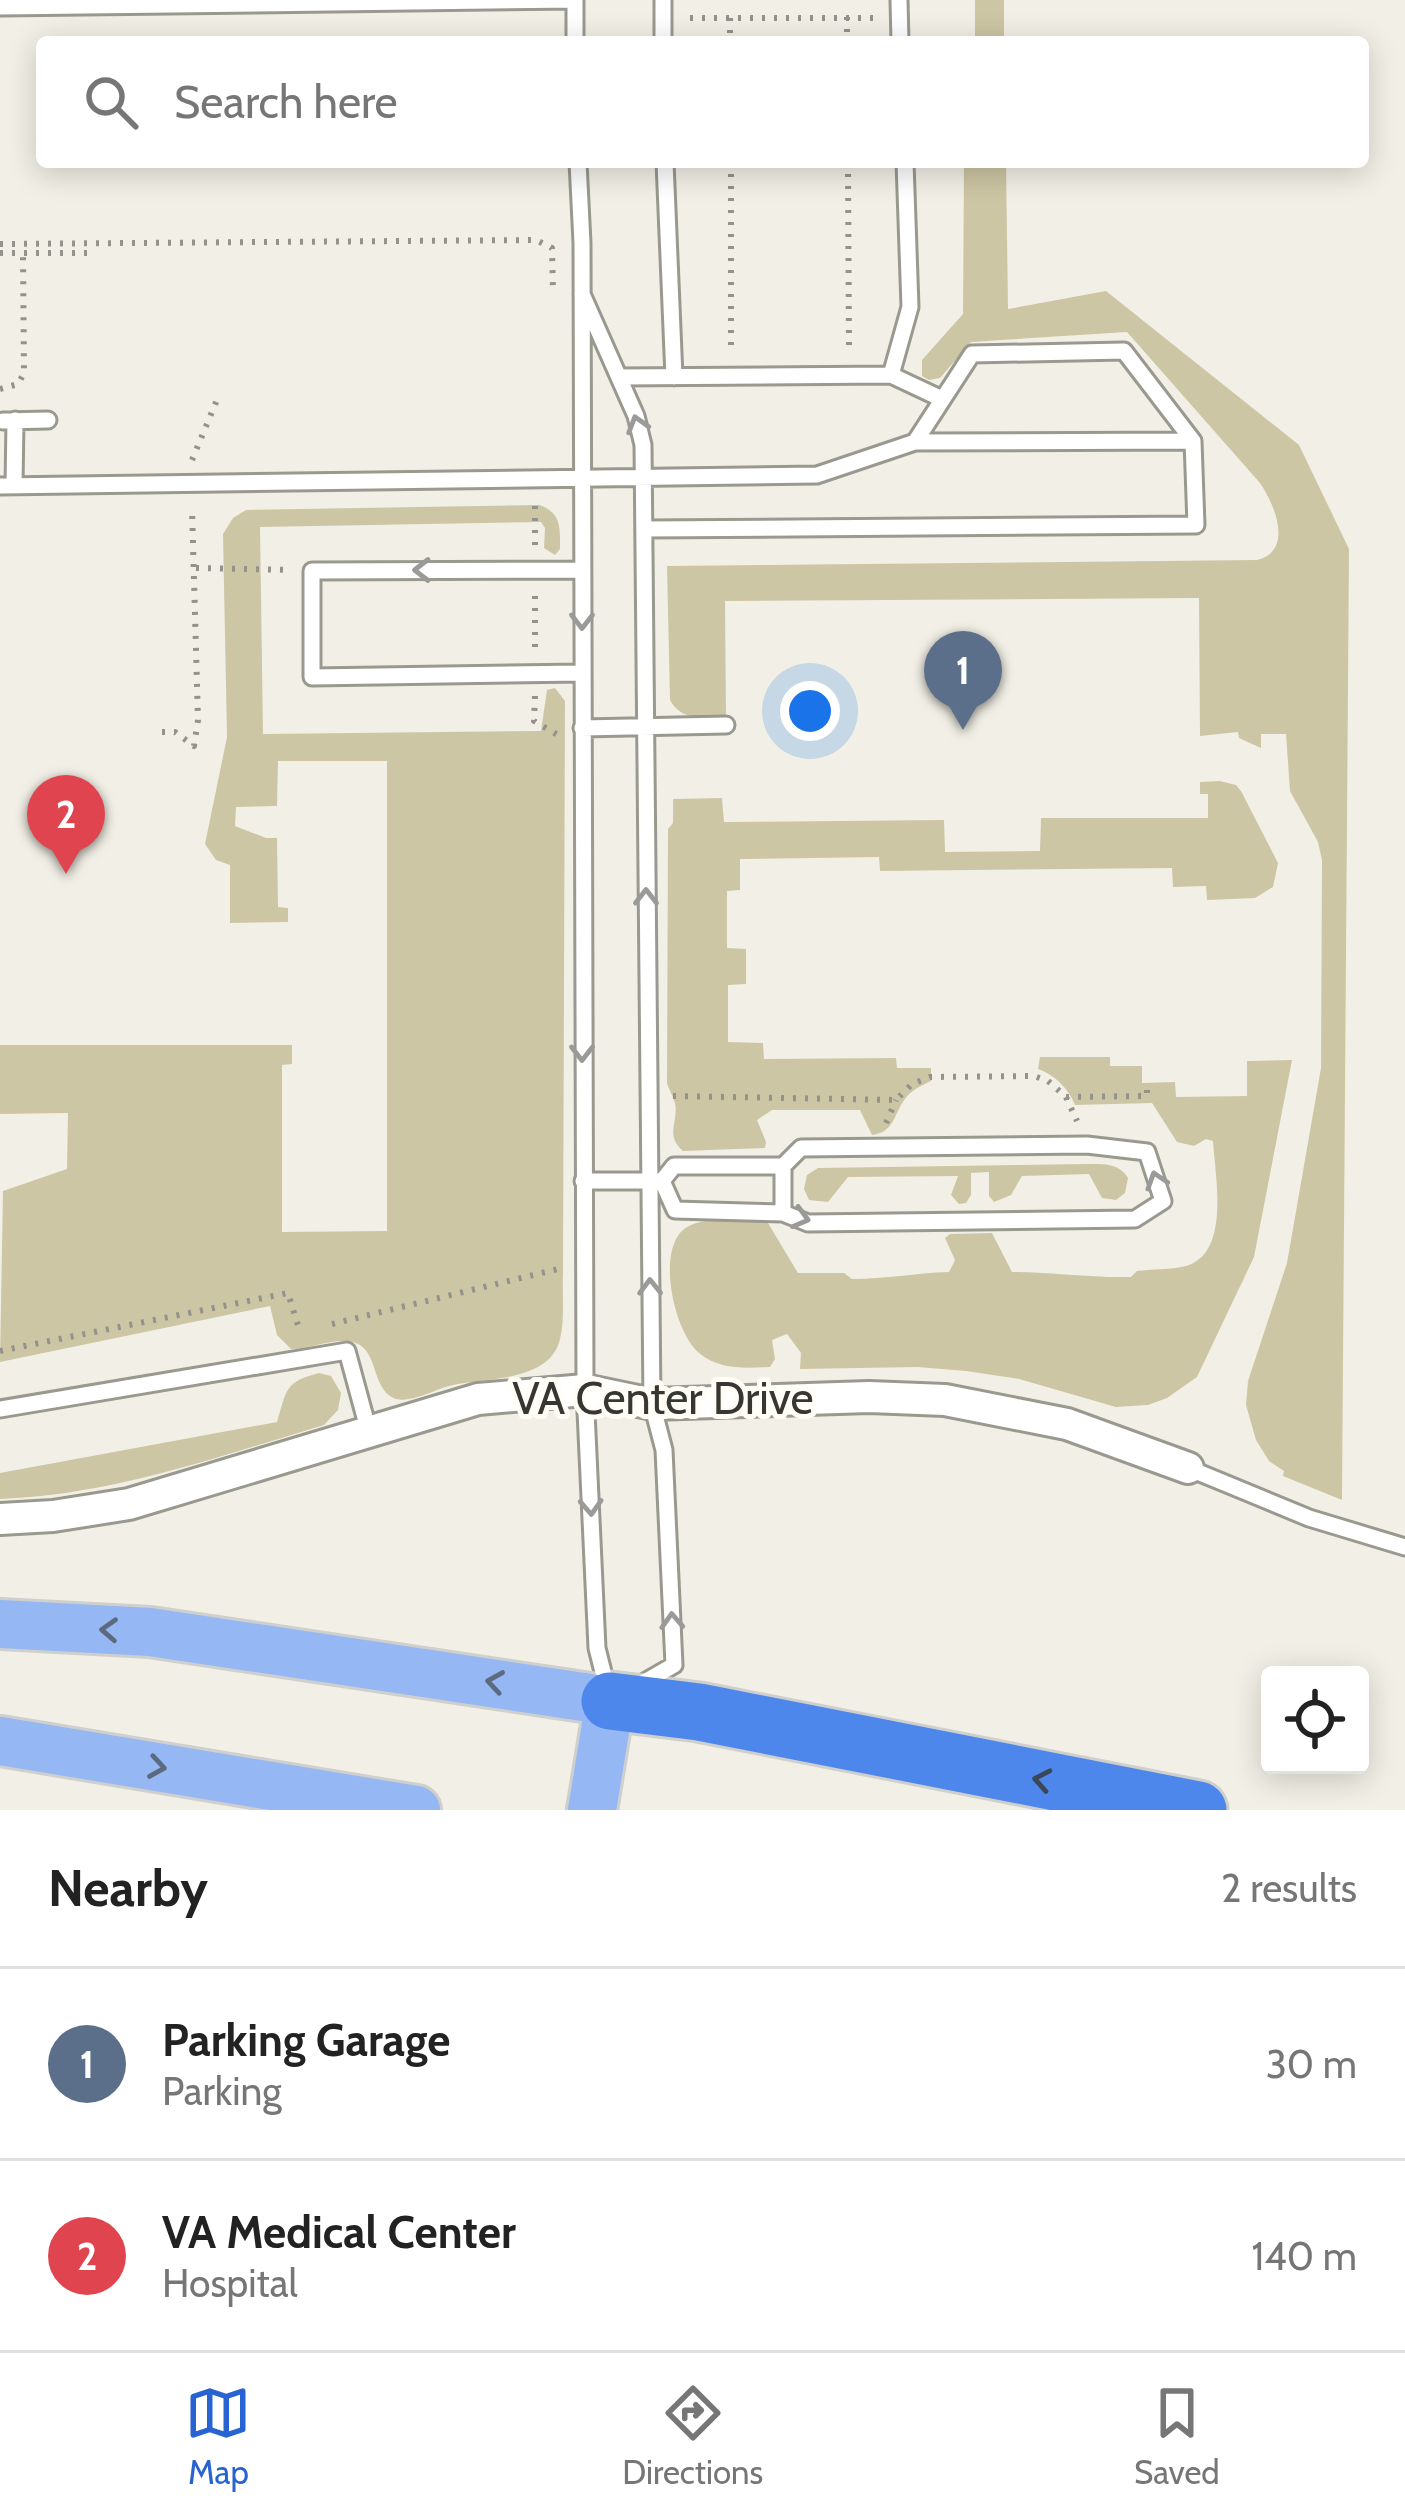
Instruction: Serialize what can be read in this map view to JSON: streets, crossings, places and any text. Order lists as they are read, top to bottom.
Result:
{
  "streets": {
    "street": ["VA Center Drive"]
  },
  "page": {
    "search": "Search here",
    "pins": ["1", "2"],
    "heading": ["Nearby", "2 results"],
    "list": [
      {
        "mark": "1",
        "name": "Parking Garage",
        "note": "Parking",
        "value": "30 m"
      },
      {
        "mark": "2",
        "name": "VA Medical Center",
        "note": "Hospital",
        "value": "140 m"
      }
    ],
    "nav": ["Map", "Directions", "Saved"]
  }
}
